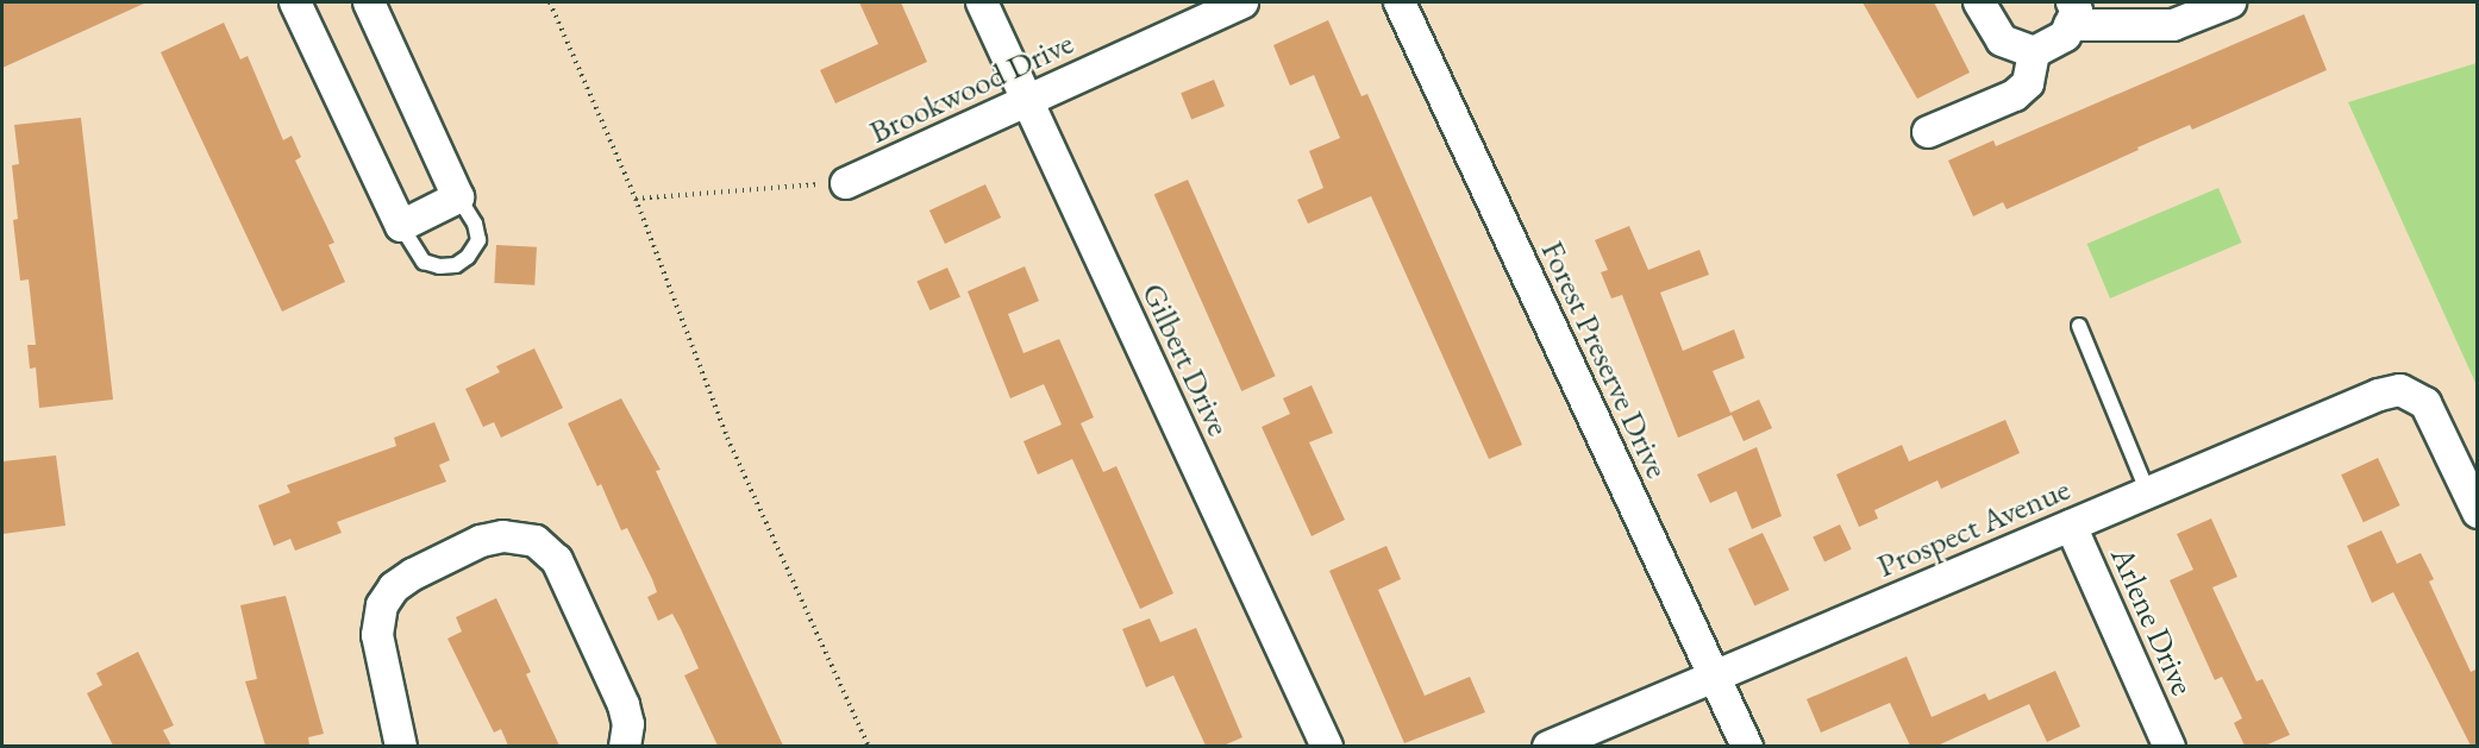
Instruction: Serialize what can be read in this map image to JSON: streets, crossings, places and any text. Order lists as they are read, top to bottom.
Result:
{
  "streets": {
    "street": [
      "Brookwood Drive",
      "Gilbert Drive",
      "Forest Preserve Drive",
      "Prospect Avenue",
      "Arlene Drive"
    ]
  },
  "crossings": [
    ["Brookwood Drive", "Gilbert Drive"],
    ["Forest Preserve Drive", "Prospect Avenue"],
    ["Prospect Avenue", "Arlene Drive"]
  ]
}
